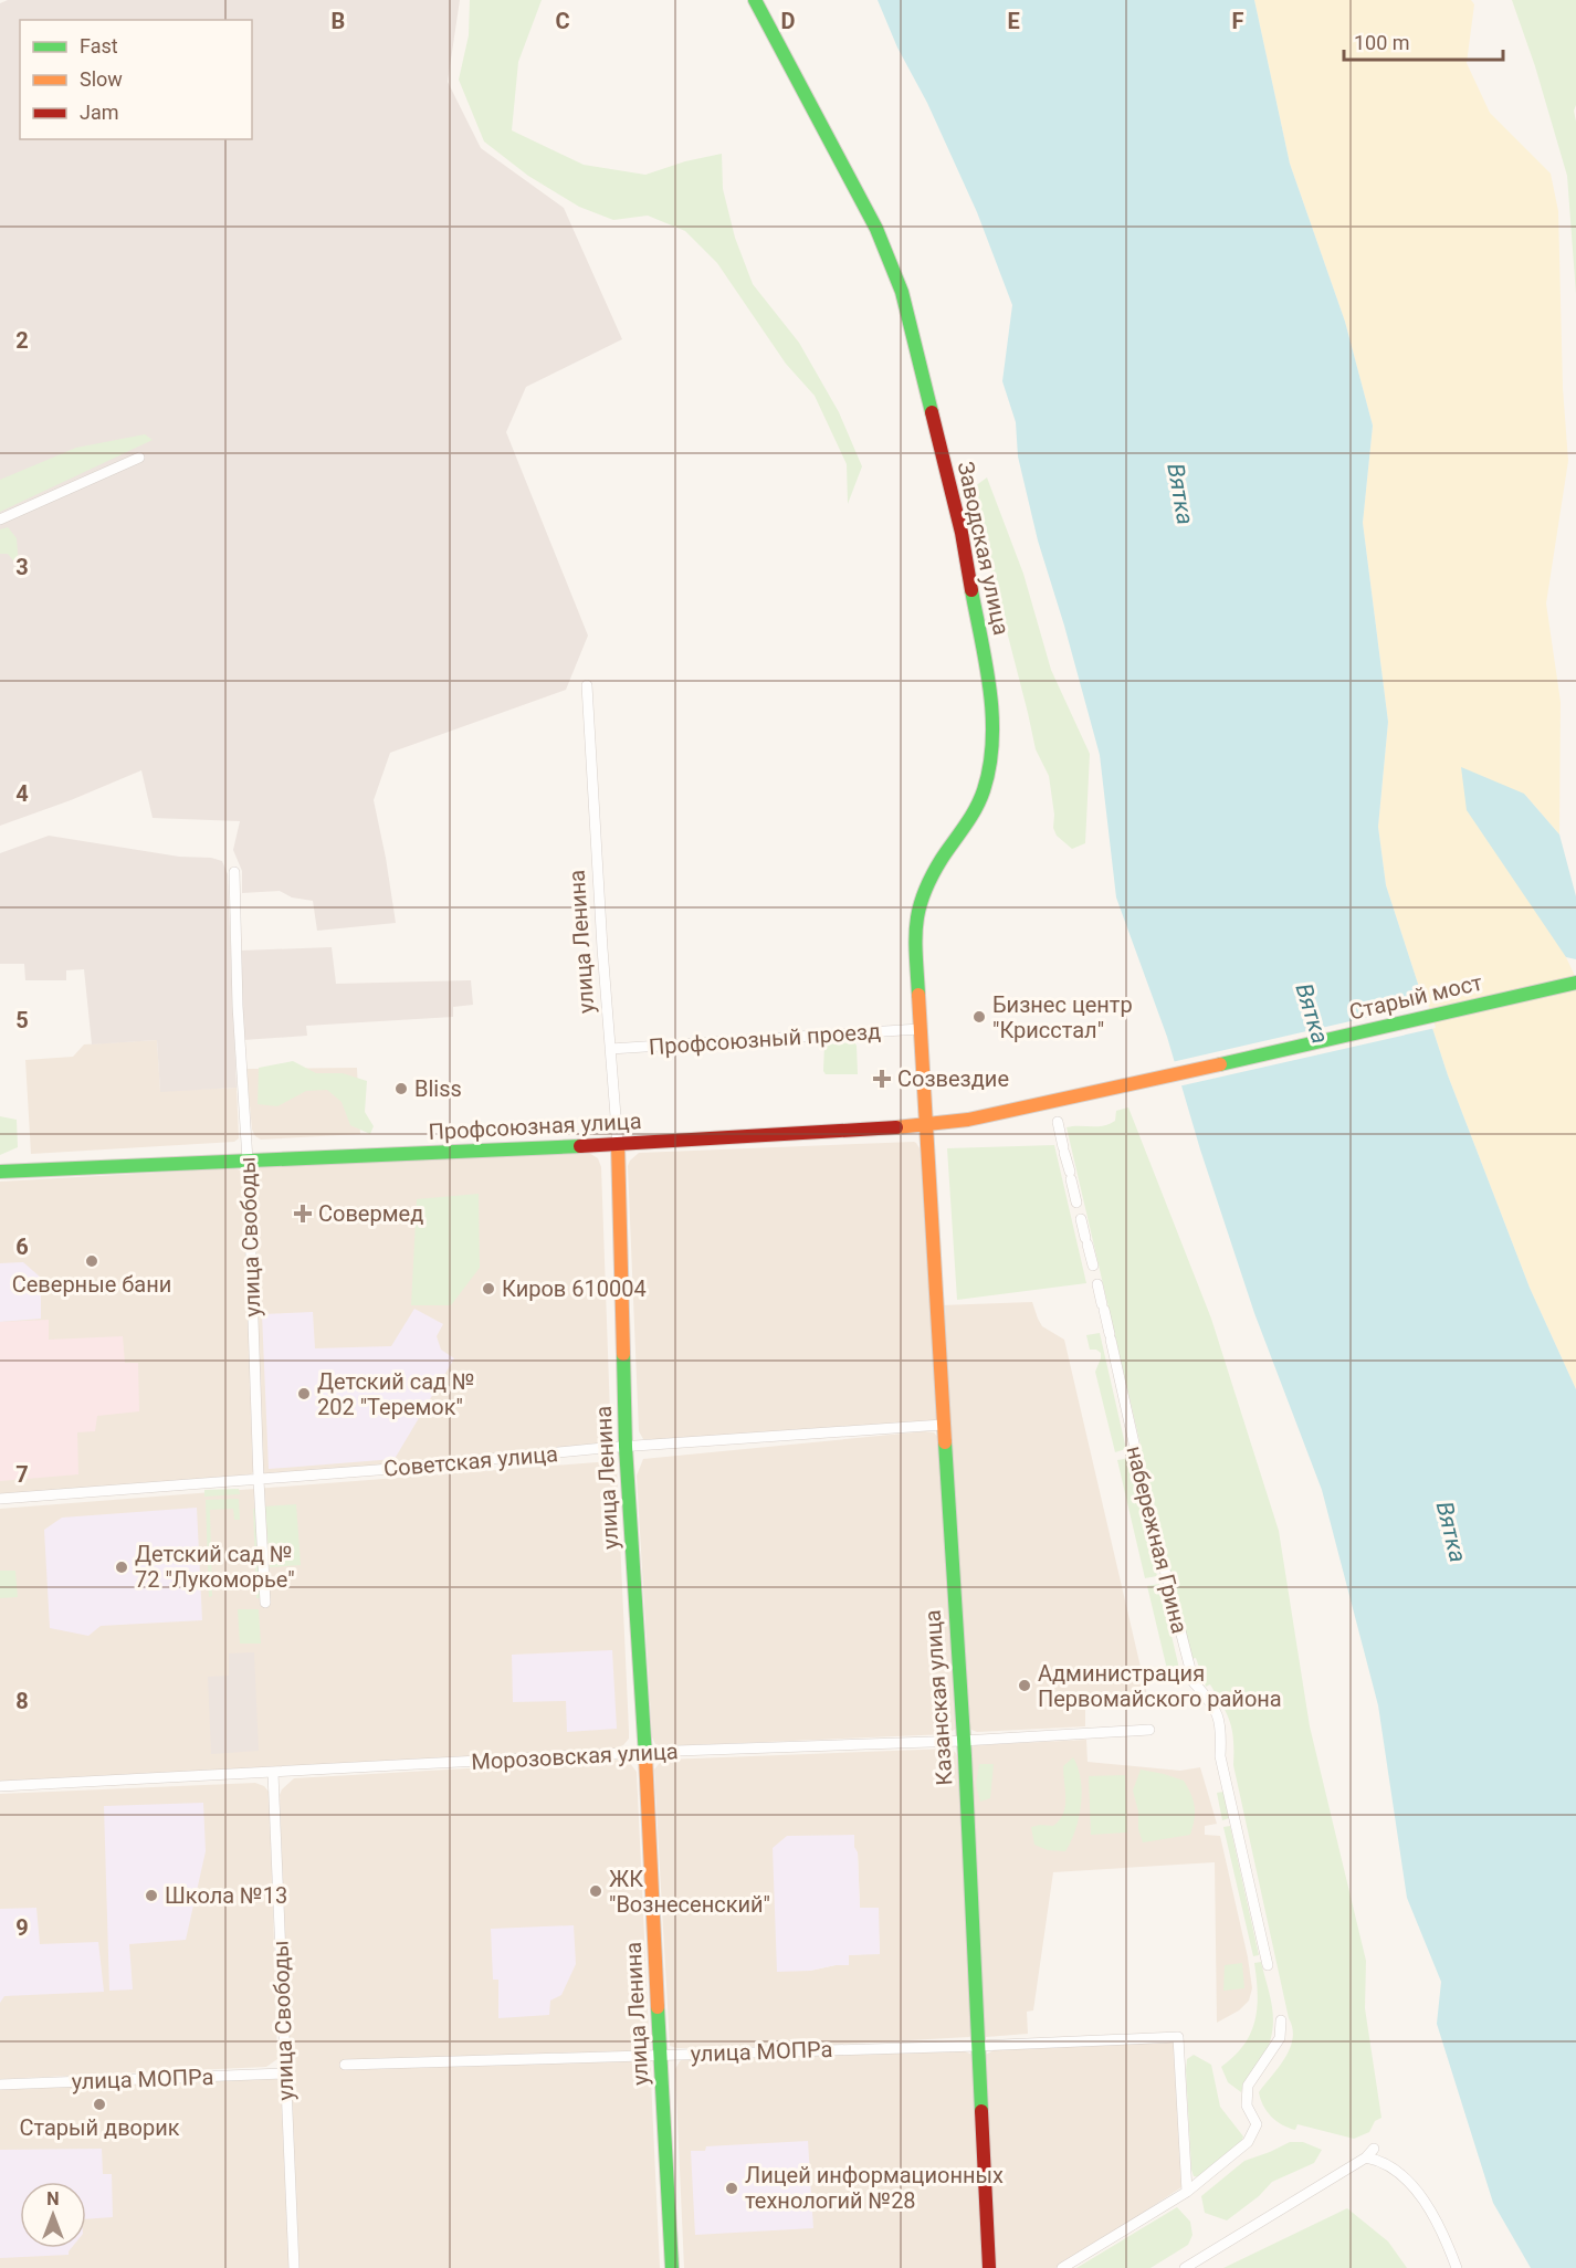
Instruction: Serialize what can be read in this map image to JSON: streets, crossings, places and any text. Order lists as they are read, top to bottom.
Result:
{
  "streets": {
    "main road": [
      "Заводская улица",
      "улица Ленина",
      "Старый мост",
      "Профсоюзная улица",
      "Казанская улица"
    ],
    "street": [
      "Профсоюзный проезд",
      "улица Свободы",
      "Советская улица",
      "набережная Грина",
      "Морозовская улица",
      "улица МОПРа"
    ]
  },
  "crossings": [
    ["Заводская улица", "Профсоюзный проезд"],
    ["Заводская улица", "Профсоюзная улица"],
    ["Заводская улица", "Казанская улица"],
    ["улица Ленина", "Профсоюзный проезд"],
    ["улица Ленина", "Профсоюзная улица"],
    ["улица Ленина", "Советская улица"],
    ["улица Ленина", "Морозовская улица"],
    ["улица Ленина", "улица МОПРа"],
    ["Старый мост", "Профсоюзная улица"],
    ["Профсоюзная улица", "улица Свободы"],
    ["Профсоюзная улица", "Казанская улица"],
    ["улица Свободы", "Советская улица"],
    ["улица Свободы", "Морозовская улица"],
    ["улица Свободы", "улица МОПРа"],
    ["Советская улица", "Казанская улица"],
    ["Казанская улица", "Морозовская улица"],
    ["Казанская улица", "улица МОПРа"]
  ],
  "water": ["Вятка"],
  "places": {
    "other": [
      "Бизнес центр \"Крисстал\"",
      "Bliss",
      "Северные бани",
      "Киров 610004",
      "Детский сад № 202 \"Теремок\"",
      "Детский сад № 72 \"Лукоморье\"",
      "Администрация Первомайского района",
      "ЖК \"Вознесенский\"",
      "Школа №13",
      "Старый дворик",
      "Лицей информационных технологий №28"
    ],
    "health": ["Созвездие", "Совермед"]
  },
  "legend": ["Fast", "Slow", "Jam"],
  "scale_bar": "100 m",
  "north": "top",
  "grid": {
    "columns": [
      "B",
      "C",
      "D",
      "E",
      "F"
    ],
    "rows": [
      "2",
      "3",
      "4",
      "5",
      "6",
      "7",
      "8",
      "9"
    ]
  }
}
